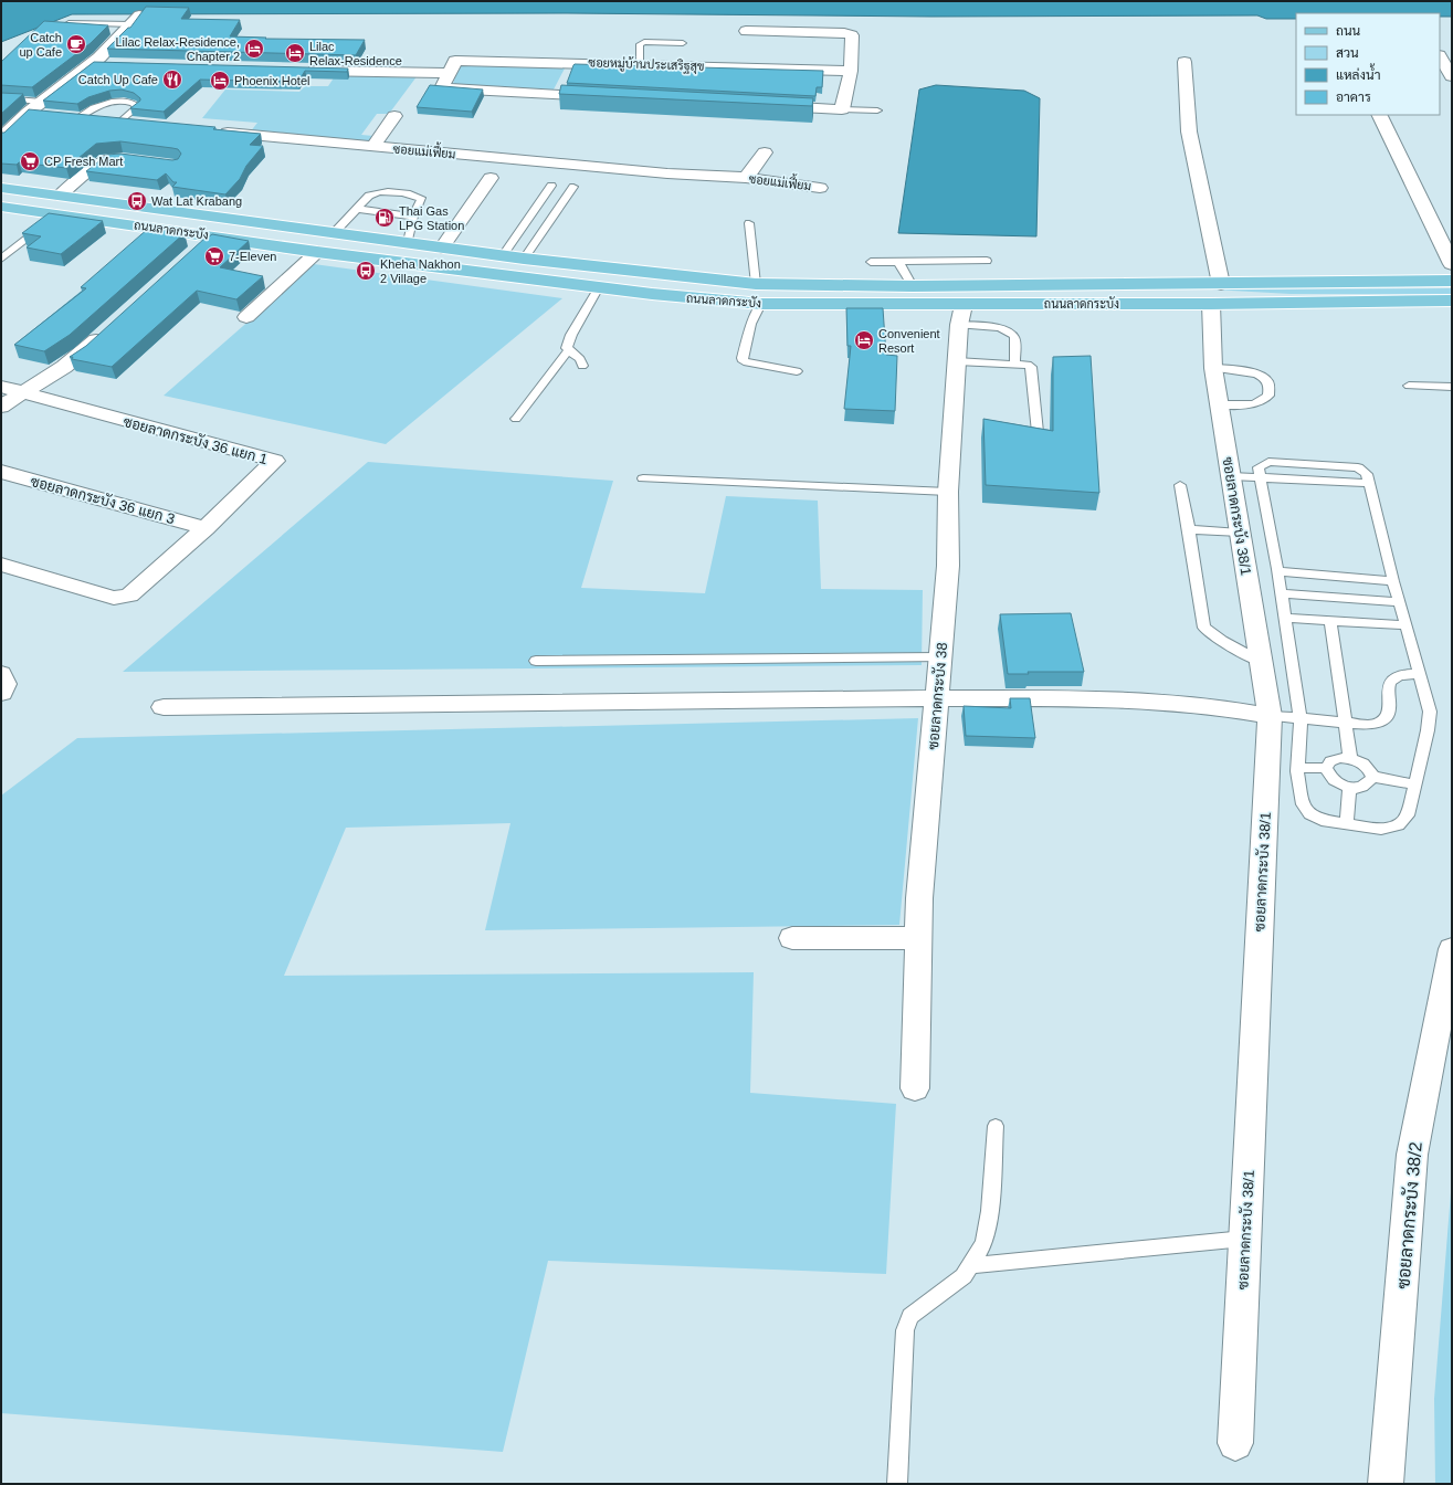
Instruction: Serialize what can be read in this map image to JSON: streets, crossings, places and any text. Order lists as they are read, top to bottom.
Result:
{
  "streets": {
    "main road": ["ถนนลาดกระบัง"],
    "street": [
      "ซอยหมู่บ้านประเสริฐสุข",
      "ซอยแม่เฟี้ยม",
      "ซอยลาดกระบัง 36 แยก 1",
      "ซอยลาดกระบัง 36 แยก 3",
      "ซอยลาดกระบัง 38/1",
      "ซอยลาดกระบัง 38",
      "ซอยลาดกระบัง 38/2"
    ]
  },
  "crossings": [
    ["ถนนลาดกระบัง", "ซอยลาดกระบัง 38/1"],
    ["ถนนลาดกระบัง", "ซอยลาดกระบัง 38"],
    ["ซอยลาดกระบัง 36 แยก 1", "ซอยลาดกระบัง 36 แยก 3"]
  ],
  "places": {
    "cafe": ["Catch up Cafe"],
    "hotel": [
      "Lilac Relax-Residence, Chapter 2",
      "Lilac Relax-Residence",
      "Phoenix Hotel",
      "Convenient Resort"
    ],
    "restaurant": ["Catch Up Cafe"],
    "supermarket": ["CP Fresh Mart", "7-Eleven"],
    "bus stop": ["Wat Lat Krabang", "Kheha Nakhon 2 Village"],
    "fuel station": ["Thai Gas LPG Station"]
  },
  "legend": [
    "ถนน",
    "สวน",
    "แหล่งน้ำ",
    "อาคาร"
  ]
}
